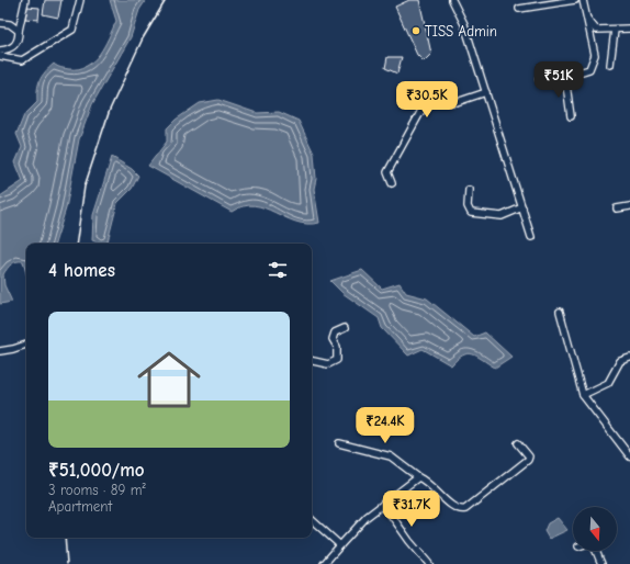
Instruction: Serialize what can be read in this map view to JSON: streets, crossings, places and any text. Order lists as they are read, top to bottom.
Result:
{
  "places": ["TISS Admin"],
  "north": "bottom",
  "page": {
    "price": [
      "₹51K",
      "₹30.5K",
      "₹24.4K",
      "₹31.7K"
    ],
    "heading": "4 homes",
    "list": [
      {
        "name": "₹51,000/mo",
        "note": "3 rooms · 89 m² · Apartment"
      }
    ]
  }
}
